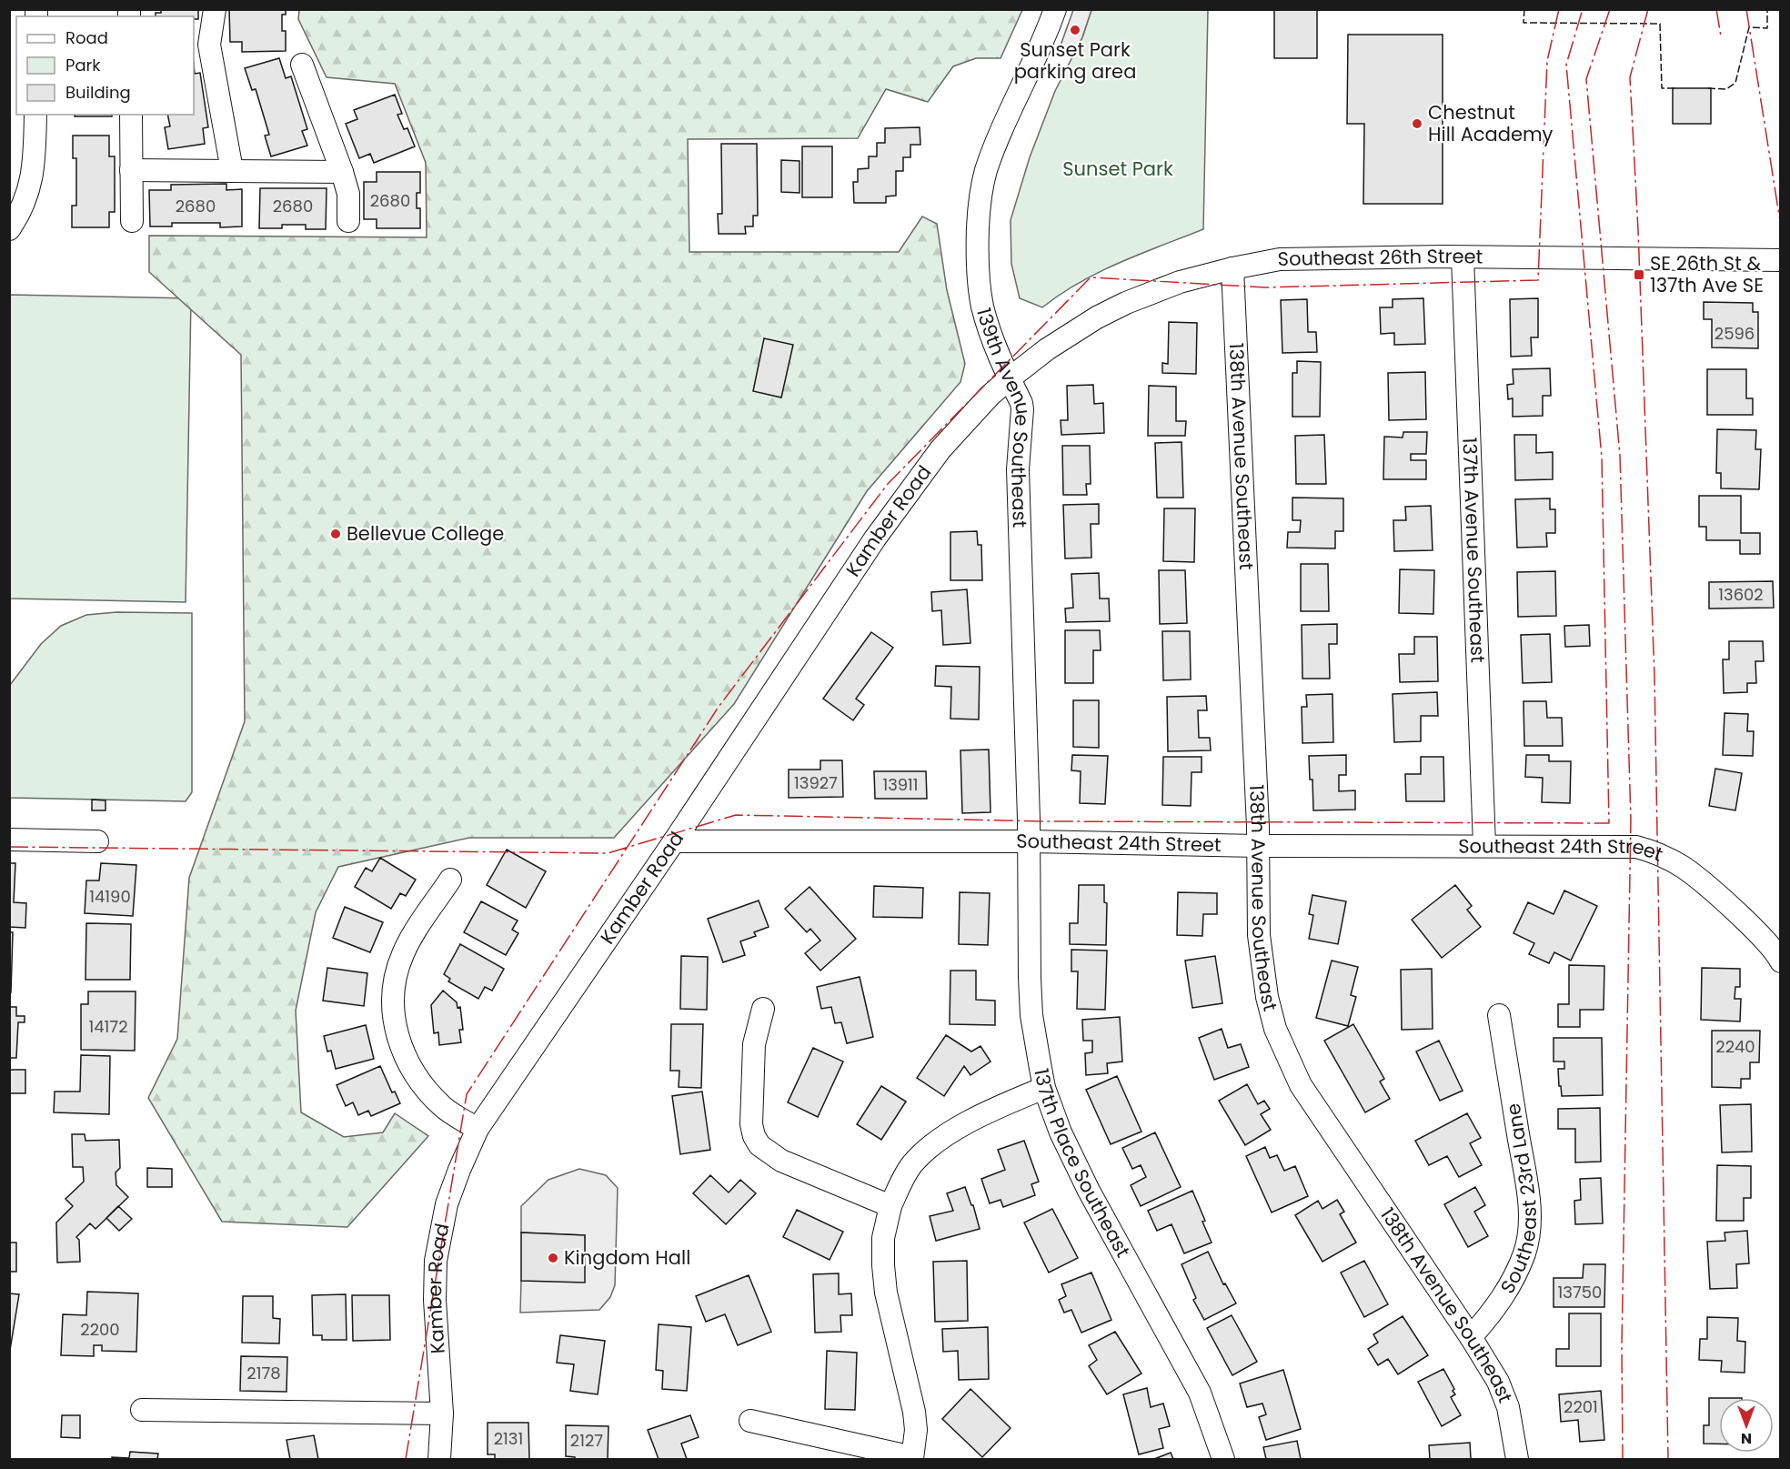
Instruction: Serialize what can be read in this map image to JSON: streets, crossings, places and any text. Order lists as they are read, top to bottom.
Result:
{
  "streets": {
    "street": [
      "Southeast 26th Street",
      "139th Avenue Southeast",
      "138th Avenue Southeast",
      "Kamber Road",
      "137th Avenue Southeast",
      "Southeast 24th Street",
      "137th Place Southeast",
      "Southeast 23rd Lane"
    ]
  },
  "crossings": [
    ["Southeast 26th Street", "139th Avenue Southeast"],
    ["Southeast 26th Street", "138th Avenue Southeast"],
    ["Southeast 26th Street", "Kamber Road"],
    ["Southeast 26th Street", "137th Avenue Southeast"],
    ["139th Avenue Southeast", "Kamber Road"],
    ["139th Avenue Southeast", "Southeast 24th Street"],
    ["139th Avenue Southeast", "137th Place Southeast"],
    ["138th Avenue Southeast", "Southeast 24th Street"],
    ["138th Avenue Southeast", "Southeast 23rd Lane"],
    ["Kamber Road", "Southeast 24th Street"],
    ["137th Avenue Southeast", "Southeast 24th Street"],
    ["Southeast 24th Street", "137th Place Southeast"]
  ],
  "parks": ["Sunset Park"],
  "places": {
    "other": [
      "Sunset Park parking area",
      "Chestnut Hill Academy",
      "Bellevue College",
      "Kingdom Hall"
    ],
    "transit": ["SE 26th St & 137th Ave SE"]
  },
  "house_numbers": [
    "2680",
    "2680",
    "2680",
    "2596",
    "13602",
    "13927",
    "13911",
    "14190",
    "14172",
    "2240",
    "13750",
    "2200",
    "2178",
    "2201",
    "2131",
    "2127"
  ],
  "legend": ["Road", "Park", "Building"],
  "north": "bottom"
}
